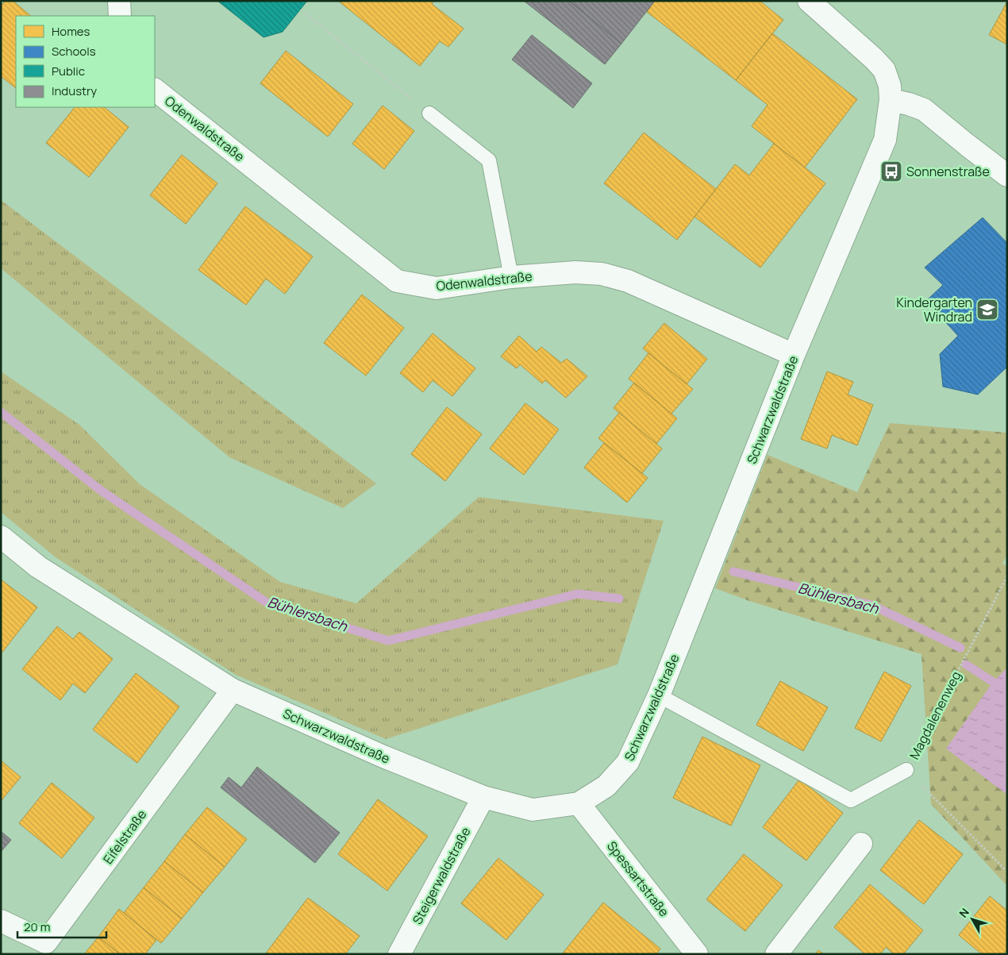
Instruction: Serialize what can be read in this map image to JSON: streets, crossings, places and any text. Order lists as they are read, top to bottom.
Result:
{
  "streets": {
    "street": [
      "Odenwaldstraße",
      "Schwarzwaldstraße",
      "Eifelstraße",
      "Steigerwaldstraße",
      "Spessartstraße"
    ],
    "path": ["Magdalenenweg"]
  },
  "crossings": [
    ["Odenwaldstraße", "Schwarzwaldstraße"],
    ["Schwarzwaldstraße", "Eifelstraße"],
    ["Schwarzwaldstraße", "Steigerwaldstraße"],
    ["Schwarzwaldstraße", "Spessartstraße"]
  ],
  "water": ["Bühlersbach"],
  "places": {
    "bus stop": ["Sonnenstraße"],
    "school or university": ["Kindergarten Windrad"]
  },
  "legend": [
    "Homes",
    "Schools",
    "Public",
    "Industry"
  ],
  "scale_bar": "20 m",
  "north": "top left"
}
